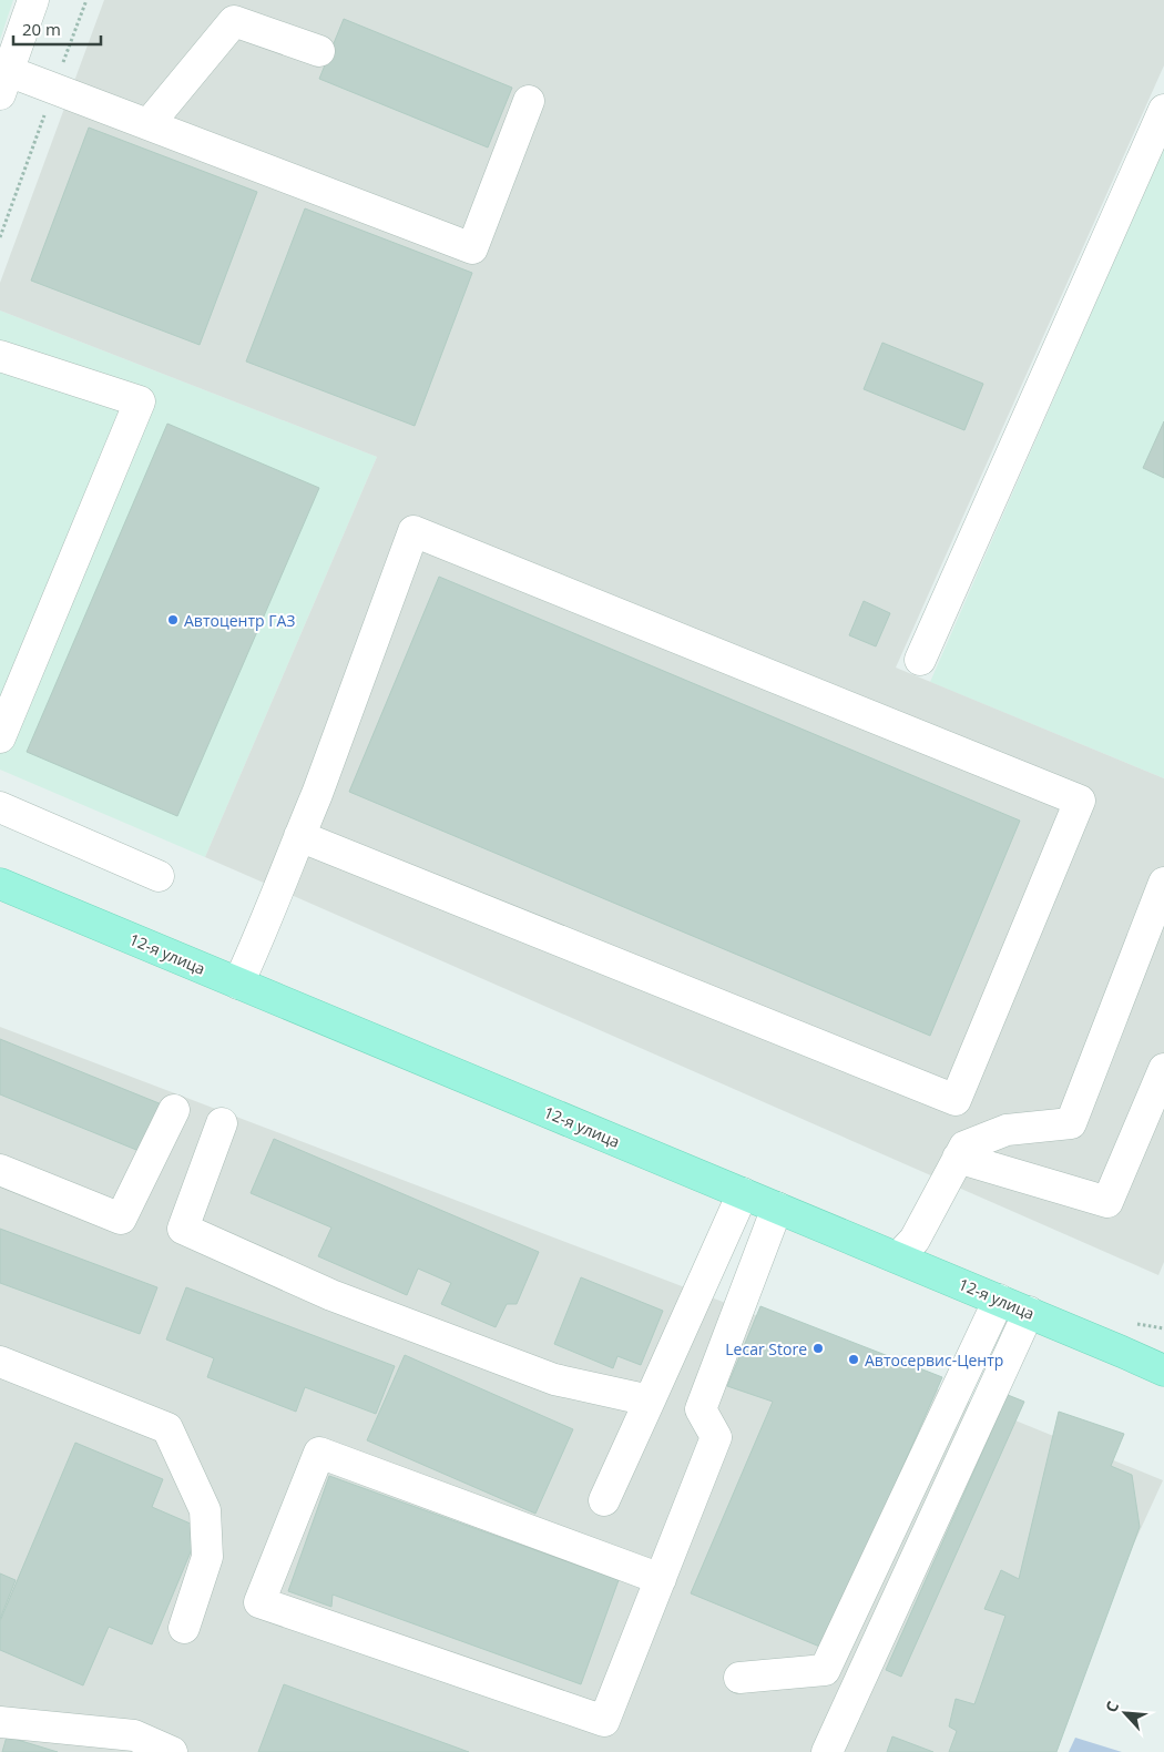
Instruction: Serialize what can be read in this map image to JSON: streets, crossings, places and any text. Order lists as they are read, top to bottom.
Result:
{
  "streets": {
    "main road": ["12-я улица"]
  },
  "places": ["Автоцентр ГАЗ", "Lecar Store", "Автосервис-Центр"],
  "scale_bar": "20 m",
  "north": "top left"
}
